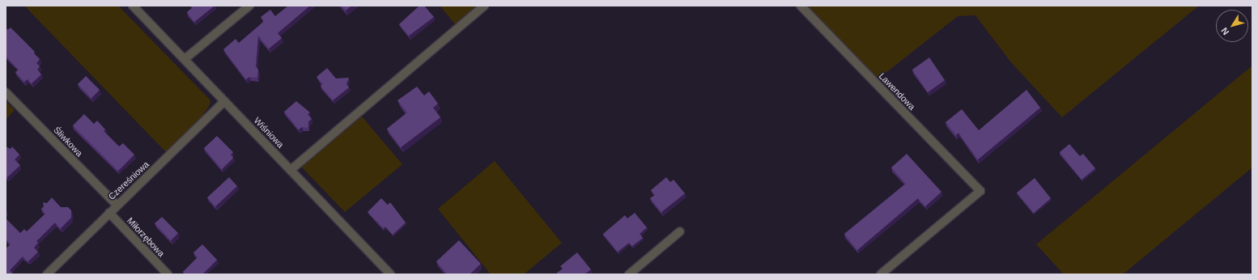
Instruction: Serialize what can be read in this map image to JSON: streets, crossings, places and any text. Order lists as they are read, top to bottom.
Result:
{
  "streets": {
    "street": [
      "Lawendowa",
      "Wiśniowa",
      "Śliwkowa",
      "Czereśniowa",
      "Miłorzębowa"
    ]
  },
  "crossings": [
    ["Wiśniowa", "Czereśniowa"],
    ["Śliwkowa", "Czereśniowa"],
    ["Czereśniowa", "Miłorzębowa"]
  ],
  "north": "bottom left"
}
